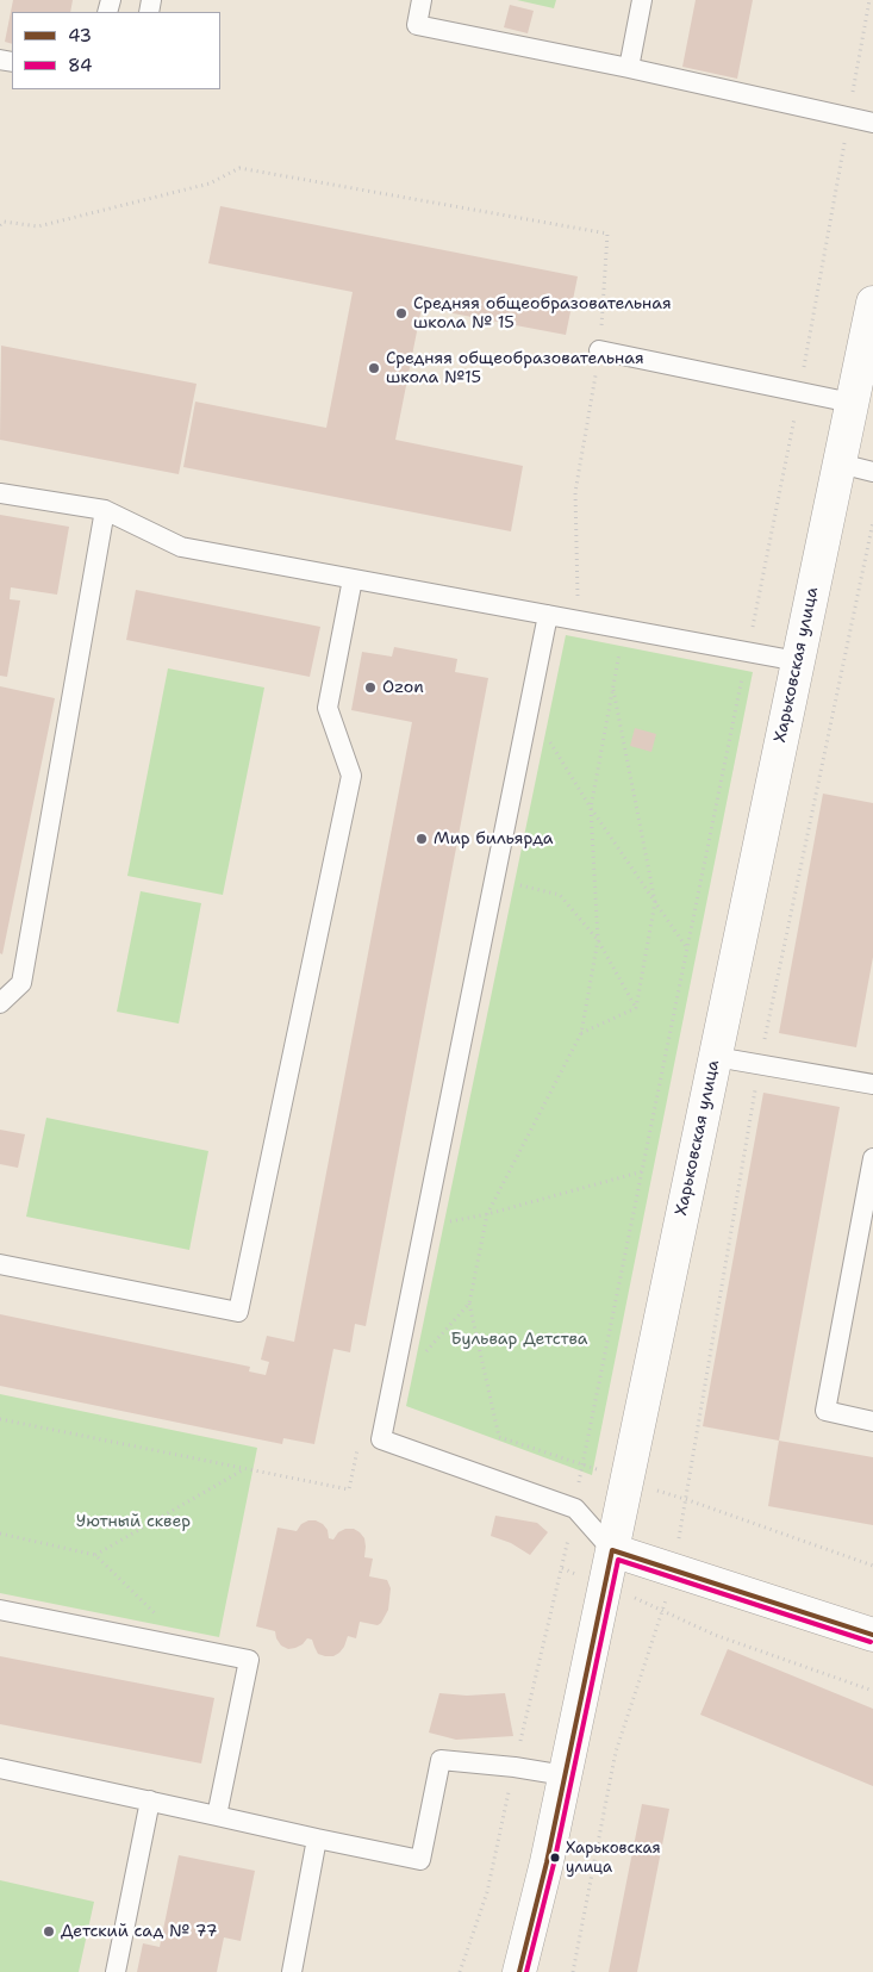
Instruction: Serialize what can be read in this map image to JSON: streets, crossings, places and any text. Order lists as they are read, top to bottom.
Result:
{
  "streets": {
    "street": ["Харьковская улица"]
  },
  "parks": ["Бульвар Детства", "Уютный сквер"],
  "places": [
    "Средняя общеобразовательная школа № 15",
    "Средняя общеобразовательная школа №15",
    "Ozon",
    "Мир бильярда",
    "Харьковская улица",
    "Детский сад № 77"
  ],
  "lines": ["transit line 43", "transit line 84"],
  "legend": ["43", "84"]
}
